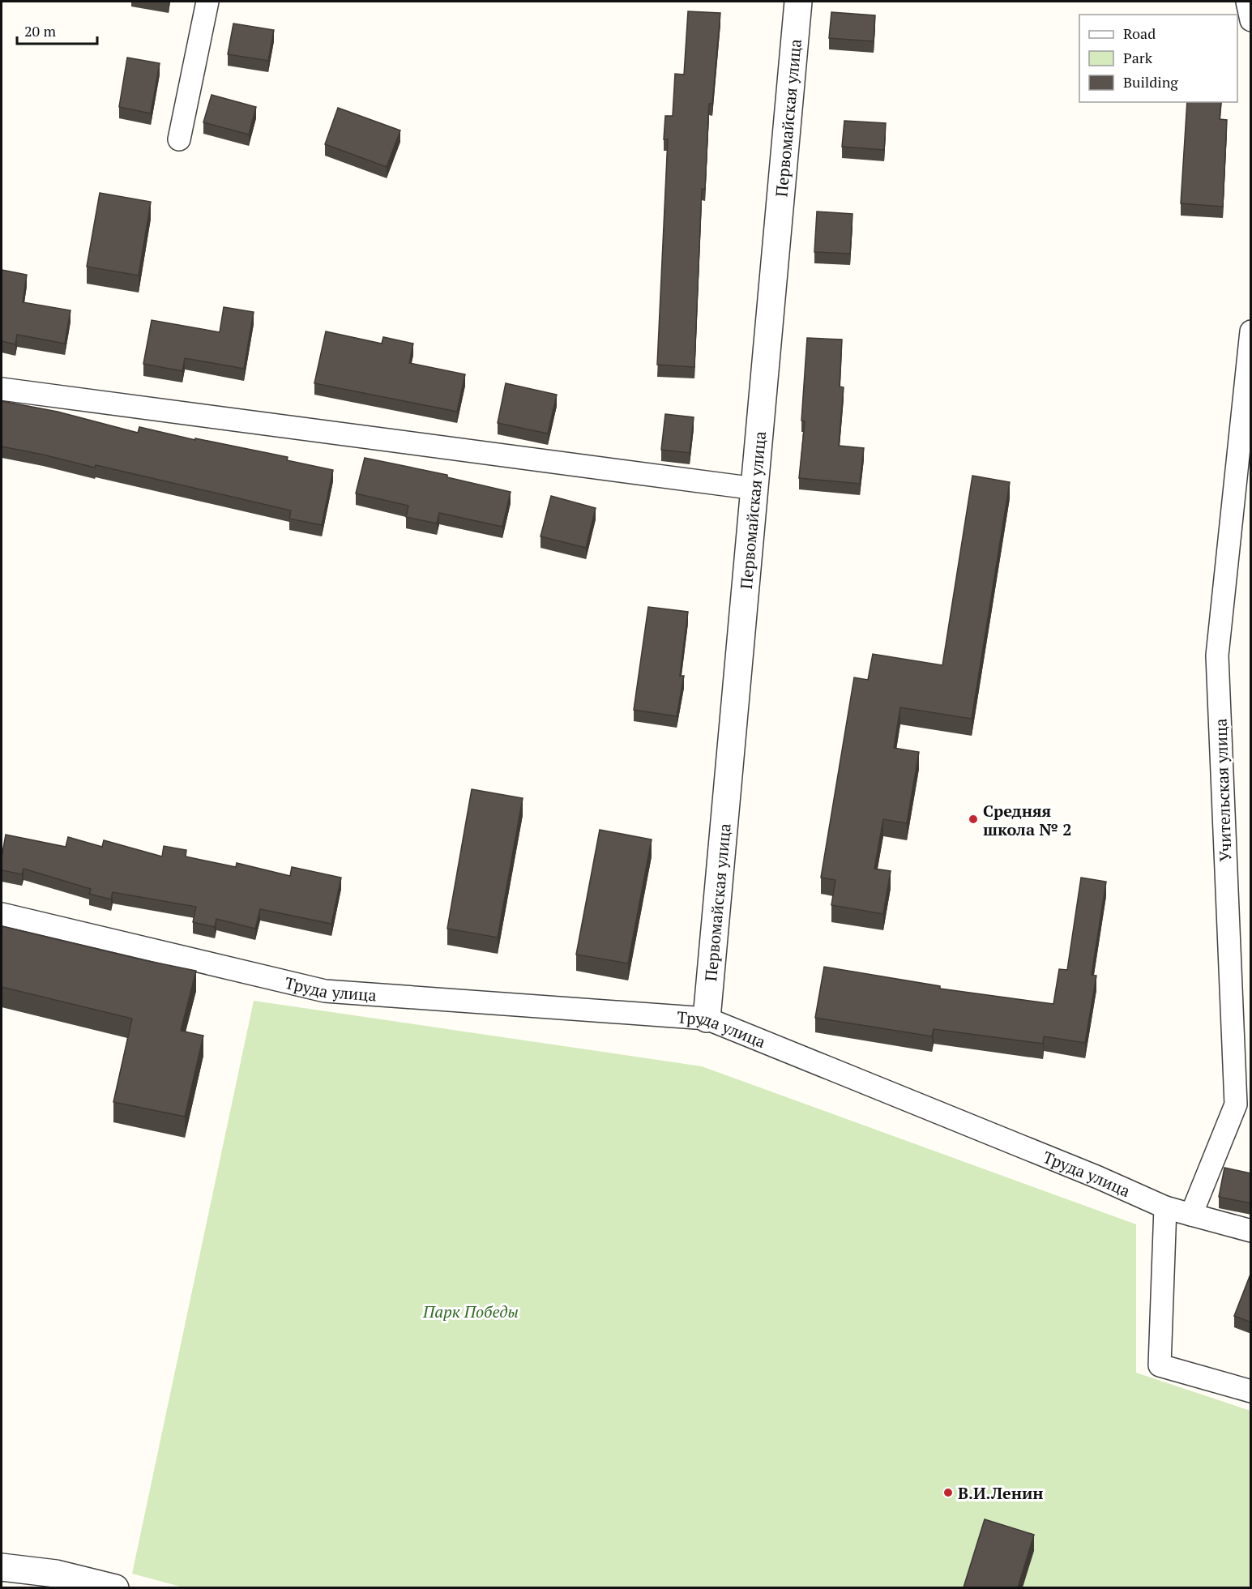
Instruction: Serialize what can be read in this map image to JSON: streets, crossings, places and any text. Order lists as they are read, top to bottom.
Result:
{
  "streets": {
    "street": ["Первомайская улица", "Учительская улица", "Труда улица"]
  },
  "crossings": [
    ["Первомайская улица", "Труда улица"]
  ],
  "parks": ["Парк Победы"],
  "places": ["Средняя школа № 2", "В.И.Ленин"],
  "legend": ["Road", "Park", "Building"],
  "scale_bar": "20 m"
}
